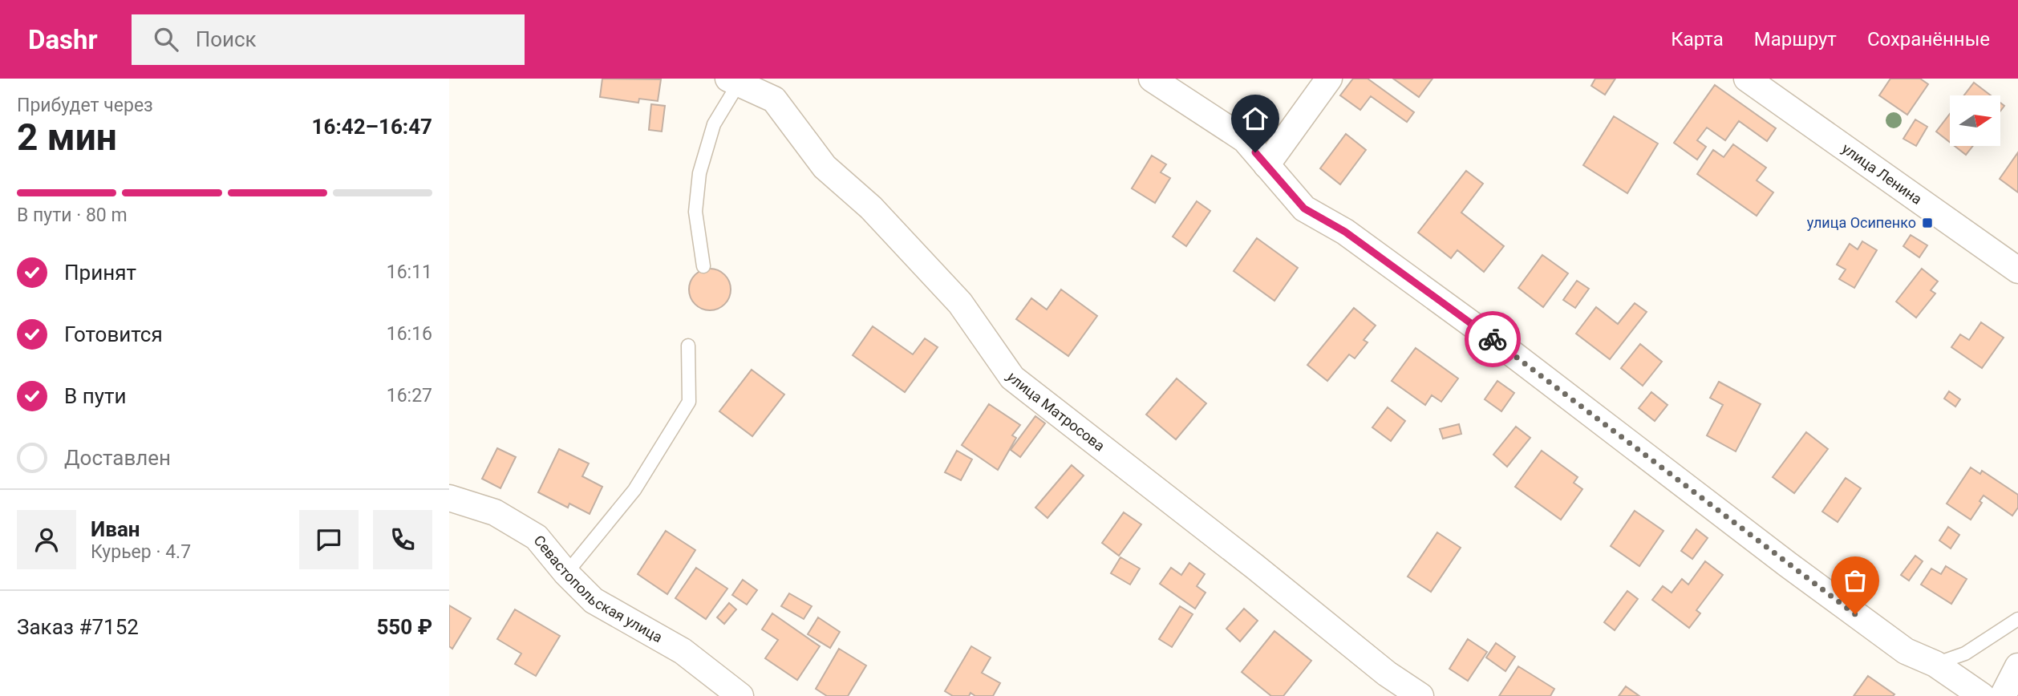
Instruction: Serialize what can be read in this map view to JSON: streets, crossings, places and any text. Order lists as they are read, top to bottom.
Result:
{
  "streets": {
    "street": ["улица Ленина", "улица Матросова", "Севастопольская улица"]
  },
  "places": {
    "transit": ["улица Осипенко"]
  },
  "north": "right",
  "page": {
    "header": "Dashr",
    "search": "Поиск",
    "nav": ["Карта", "Маршрут", "Сохранённые"],
    "heading": ["2 мин", "Прибудет через", "16:42–16:47"],
    "panel": [
      "Иван",
      "Курьер · 4.7",
      "Заказ #7152",
      "550 ₽"
    ],
    "bar": "В пути · 80 m",
    "list": [
      ["Принят", "16:11"],
      ["Готовится", "16:16"],
      ["В пути", "16:27"],
      "Доставлен"
    ]
  }
}
